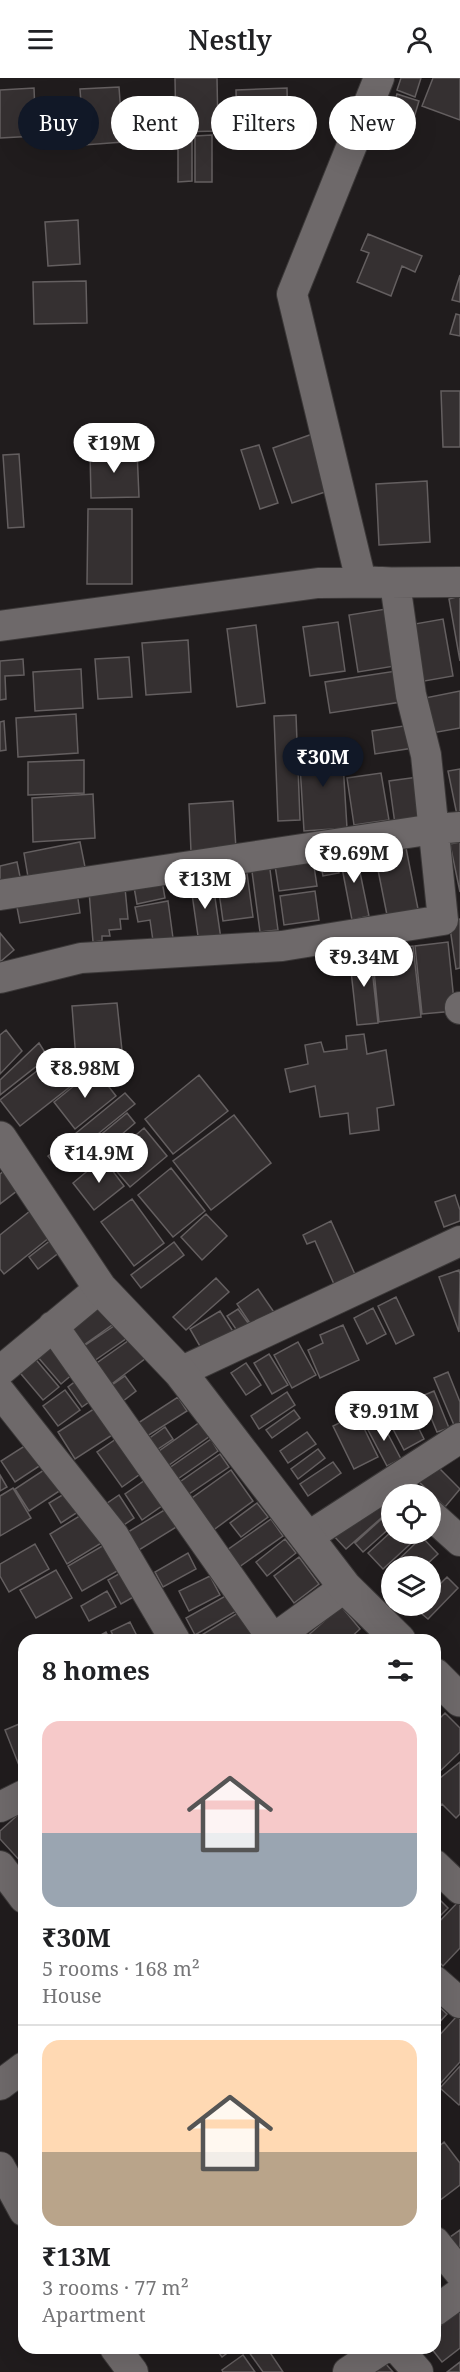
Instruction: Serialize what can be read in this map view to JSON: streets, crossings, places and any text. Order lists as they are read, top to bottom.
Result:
{
  "page": {
    "header": "Nestly",
    "chip": [
      "Buy",
      "Rent",
      "Filters",
      "New"
    ],
    "price": [
      "₹19M",
      "₹30M",
      "₹9.69M",
      "₹13M",
      "₹9.34M",
      "₹8.98M",
      "₹14.9M",
      "₹9.91M"
    ],
    "heading": "8 homes",
    "list": [
      {
        "name": "₹30M",
        "note": "5 rooms · 168 m² · House"
      },
      {
        "name": "₹13M",
        "note": "3 rooms · 77 m² · Apartment"
      }
    ]
  }
}
